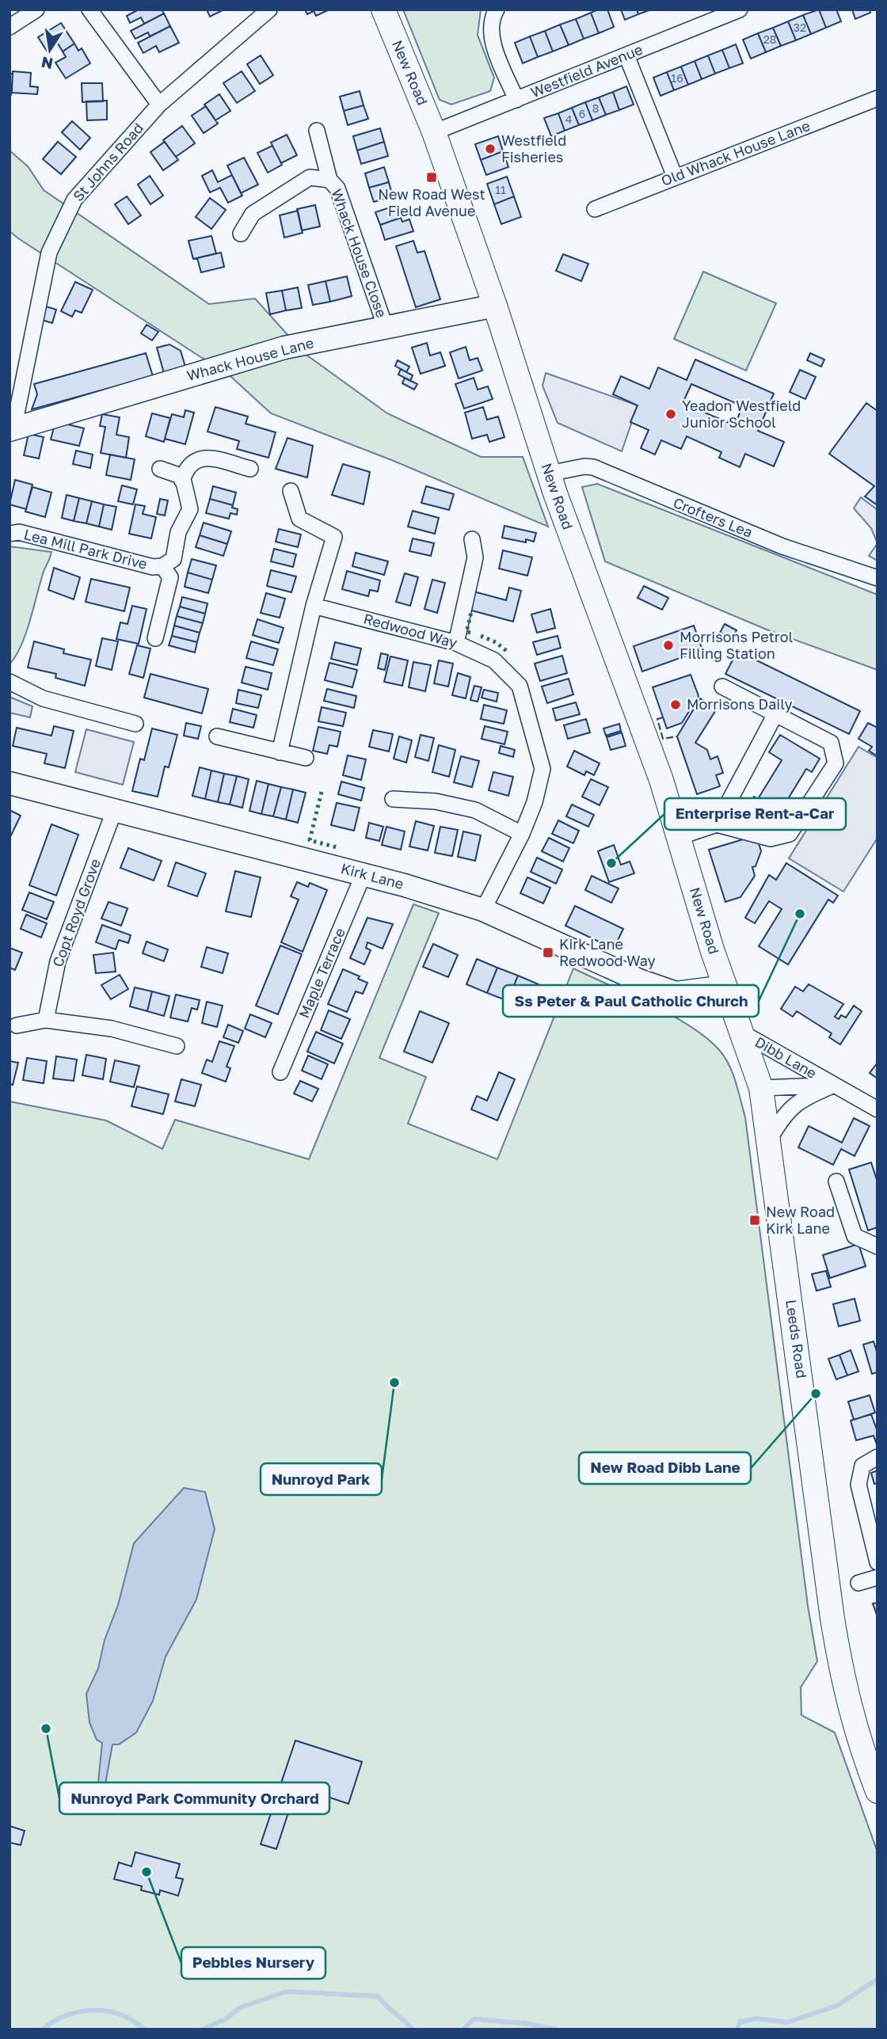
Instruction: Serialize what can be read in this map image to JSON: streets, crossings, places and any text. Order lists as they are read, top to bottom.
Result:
{
  "streets": {
    "main road": ["New Road", "Leeds Road"],
    "street": [
      "Westfield Avenue",
      "Old Whack House Lane",
      "St Johns Road",
      "Whack House Close",
      "Whack House Lane",
      "Crofters Lea",
      "Lea Mill Park Drive",
      "Redwood Way",
      "Kirk Lane",
      "Copt Royd Grove",
      "Maple Terrace",
      "Dibb Lane"
    ]
  },
  "crossings": [
    ["Westfield Avenue", "New Road"],
    ["New Road", "Whack House Lane"],
    ["New Road", "Crofters Lea"],
    ["New Road", "Kirk Lane"],
    ["New Road", "Leeds Road"],
    ["St Johns Road", "Whack House Lane"],
    ["Whack House Close", "Whack House Lane"],
    ["Redwood Way", "Kirk Lane"],
    ["Kirk Lane", "Copt Royd Grove"],
    ["Kirk Lane", "Maple Terrace"],
    ["Kirk Lane", "Leeds Road"],
    ["Dibb Lane", "Leeds Road"]
  ],
  "places": {
    "other": [
      "Westfield Fisheries",
      "Yeadon Westfield Junior School",
      "Morrisons Petrol Filling Station",
      "Morrisons Daily",
      "Enterprise Rent-a-Car",
      "Ss Peter & Paul Catholic Church",
      "Nunroyd Park",
      "New Road Dibb Lane",
      "Nunroyd Park Community Orchard",
      "Pebbles Nursery"
    ],
    "transit": ["New Road West Field Avenue", "Kirk Lane Redwood Way", "New Road Kirk Lane"]
  },
  "house_numbers": [
    "32",
    "28",
    "16",
    "8",
    "6",
    "4",
    "11"
  ],
  "north": "bottom"
}
